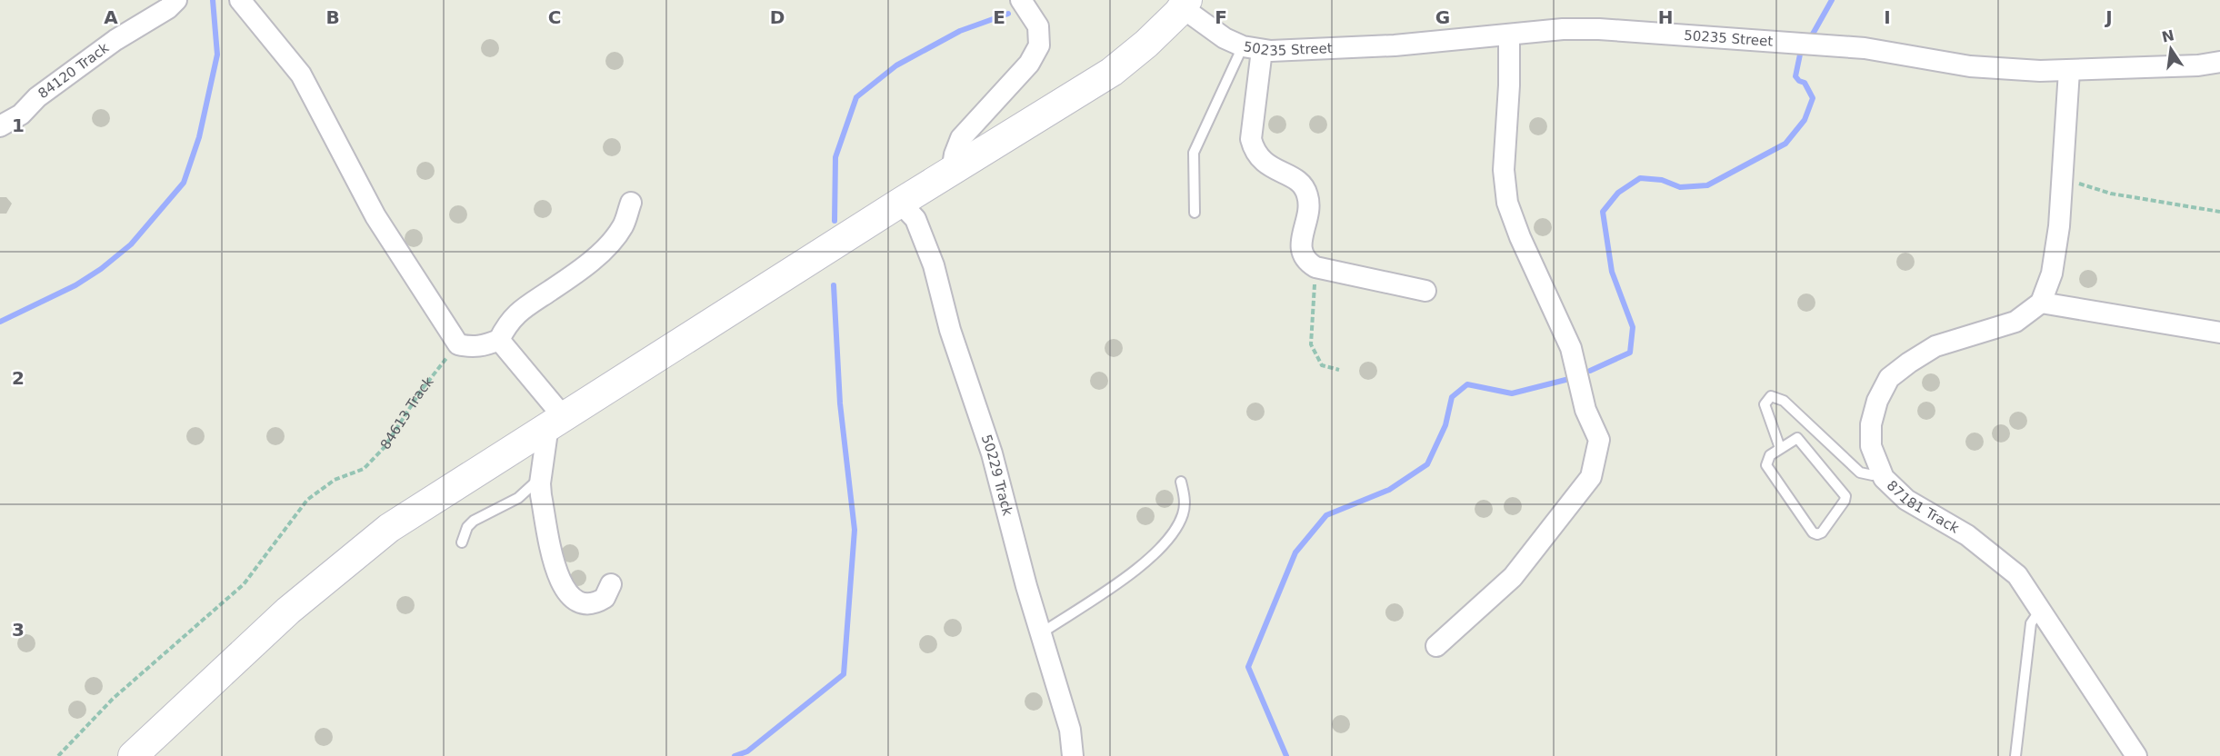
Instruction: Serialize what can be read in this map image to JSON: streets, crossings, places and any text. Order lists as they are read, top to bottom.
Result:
{
  "streets": {
    "street": [
      "50235 Street",
      "84120 Track",
      "50229 Track",
      "87181 Track"
    ],
    "path": ["84613 Track"]
  },
  "north": "top",
  "grid": {
    "columns": [
      "A",
      "B",
      "C",
      "D",
      "E",
      "F",
      "G",
      "H",
      "I",
      "J"
    ],
    "rows": ["1", "2", "3"]
  }
}
